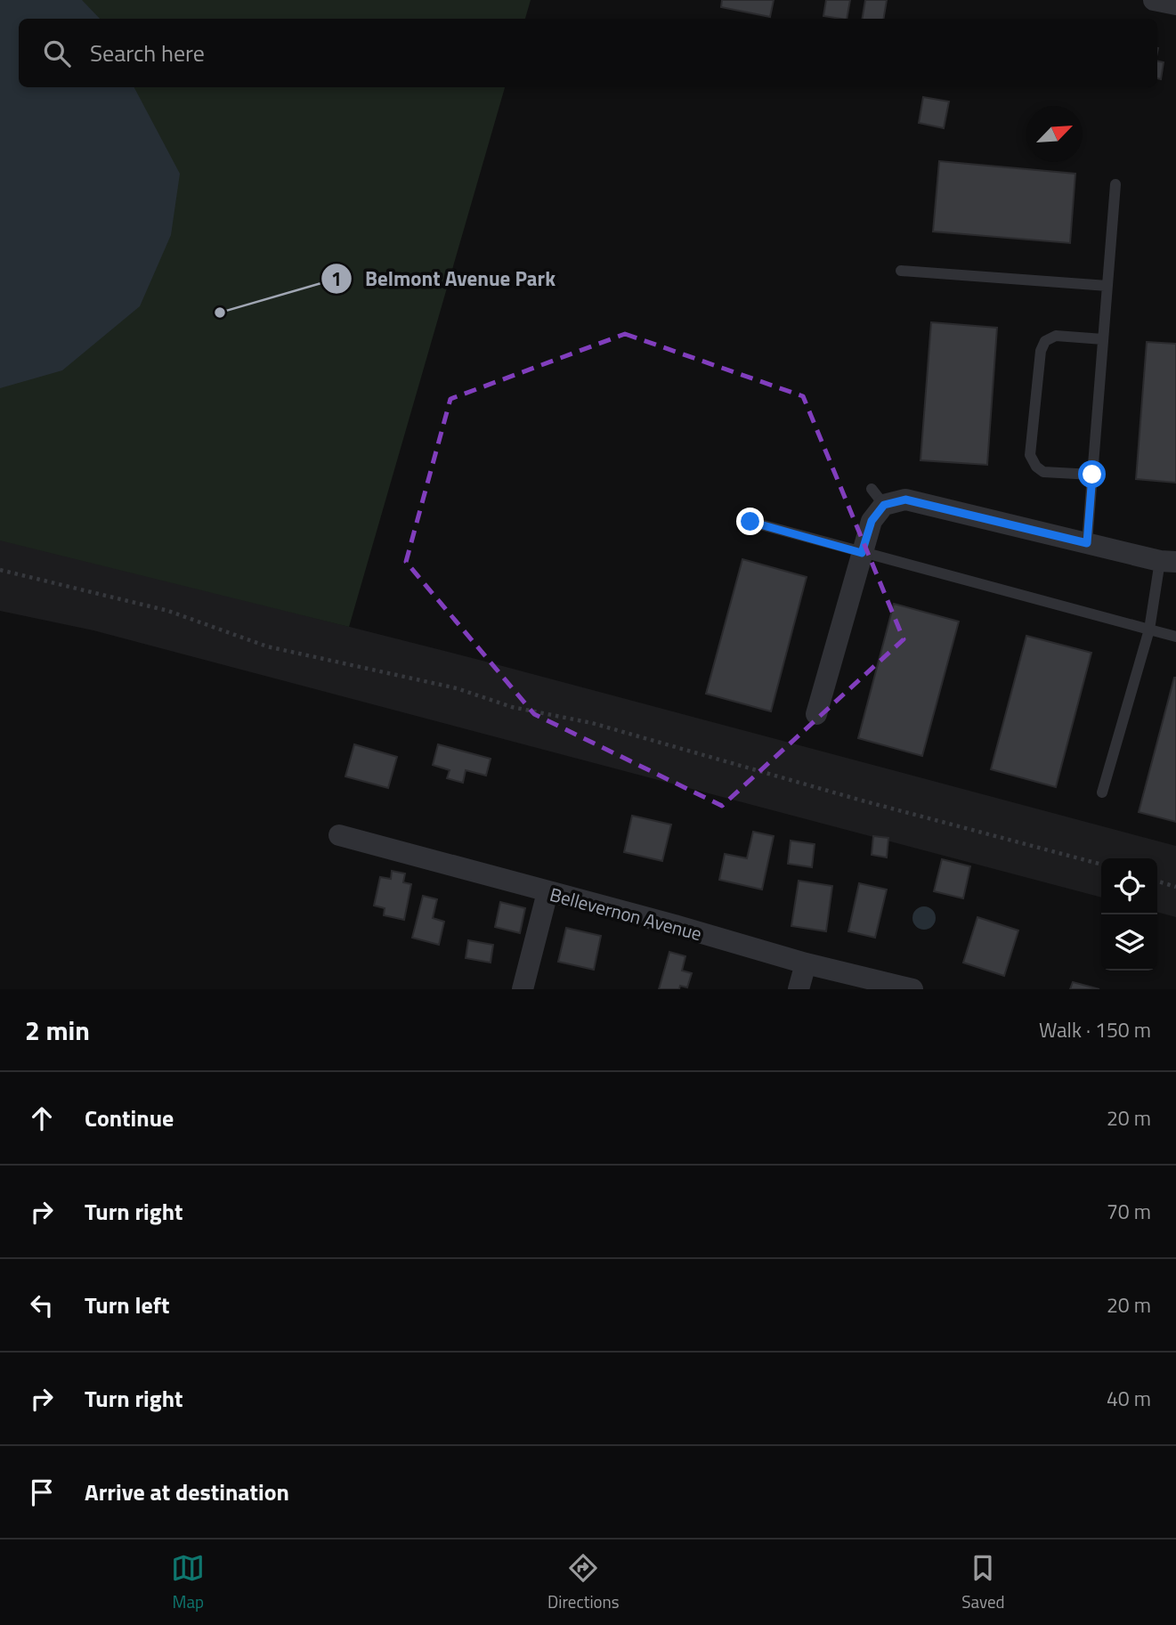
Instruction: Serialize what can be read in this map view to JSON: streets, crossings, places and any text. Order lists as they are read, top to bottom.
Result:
{
  "streets": {
    "street": ["Bellevernon Avenue"]
  },
  "places": ["Belmont Avenue Park"],
  "north": "top right",
  "page": {
    "search": "Search here",
    "heading": ["2 min", "Walk · 150 m"],
    "list": [
      ["Continue", "20 m"],
      ["Turn right", "70 m"],
      ["Turn left", "20 m"],
      ["Turn right", "40 m"],
      "Arrive at destination"
    ],
    "nav": ["Map", "Directions", "Saved"]
  }
}
